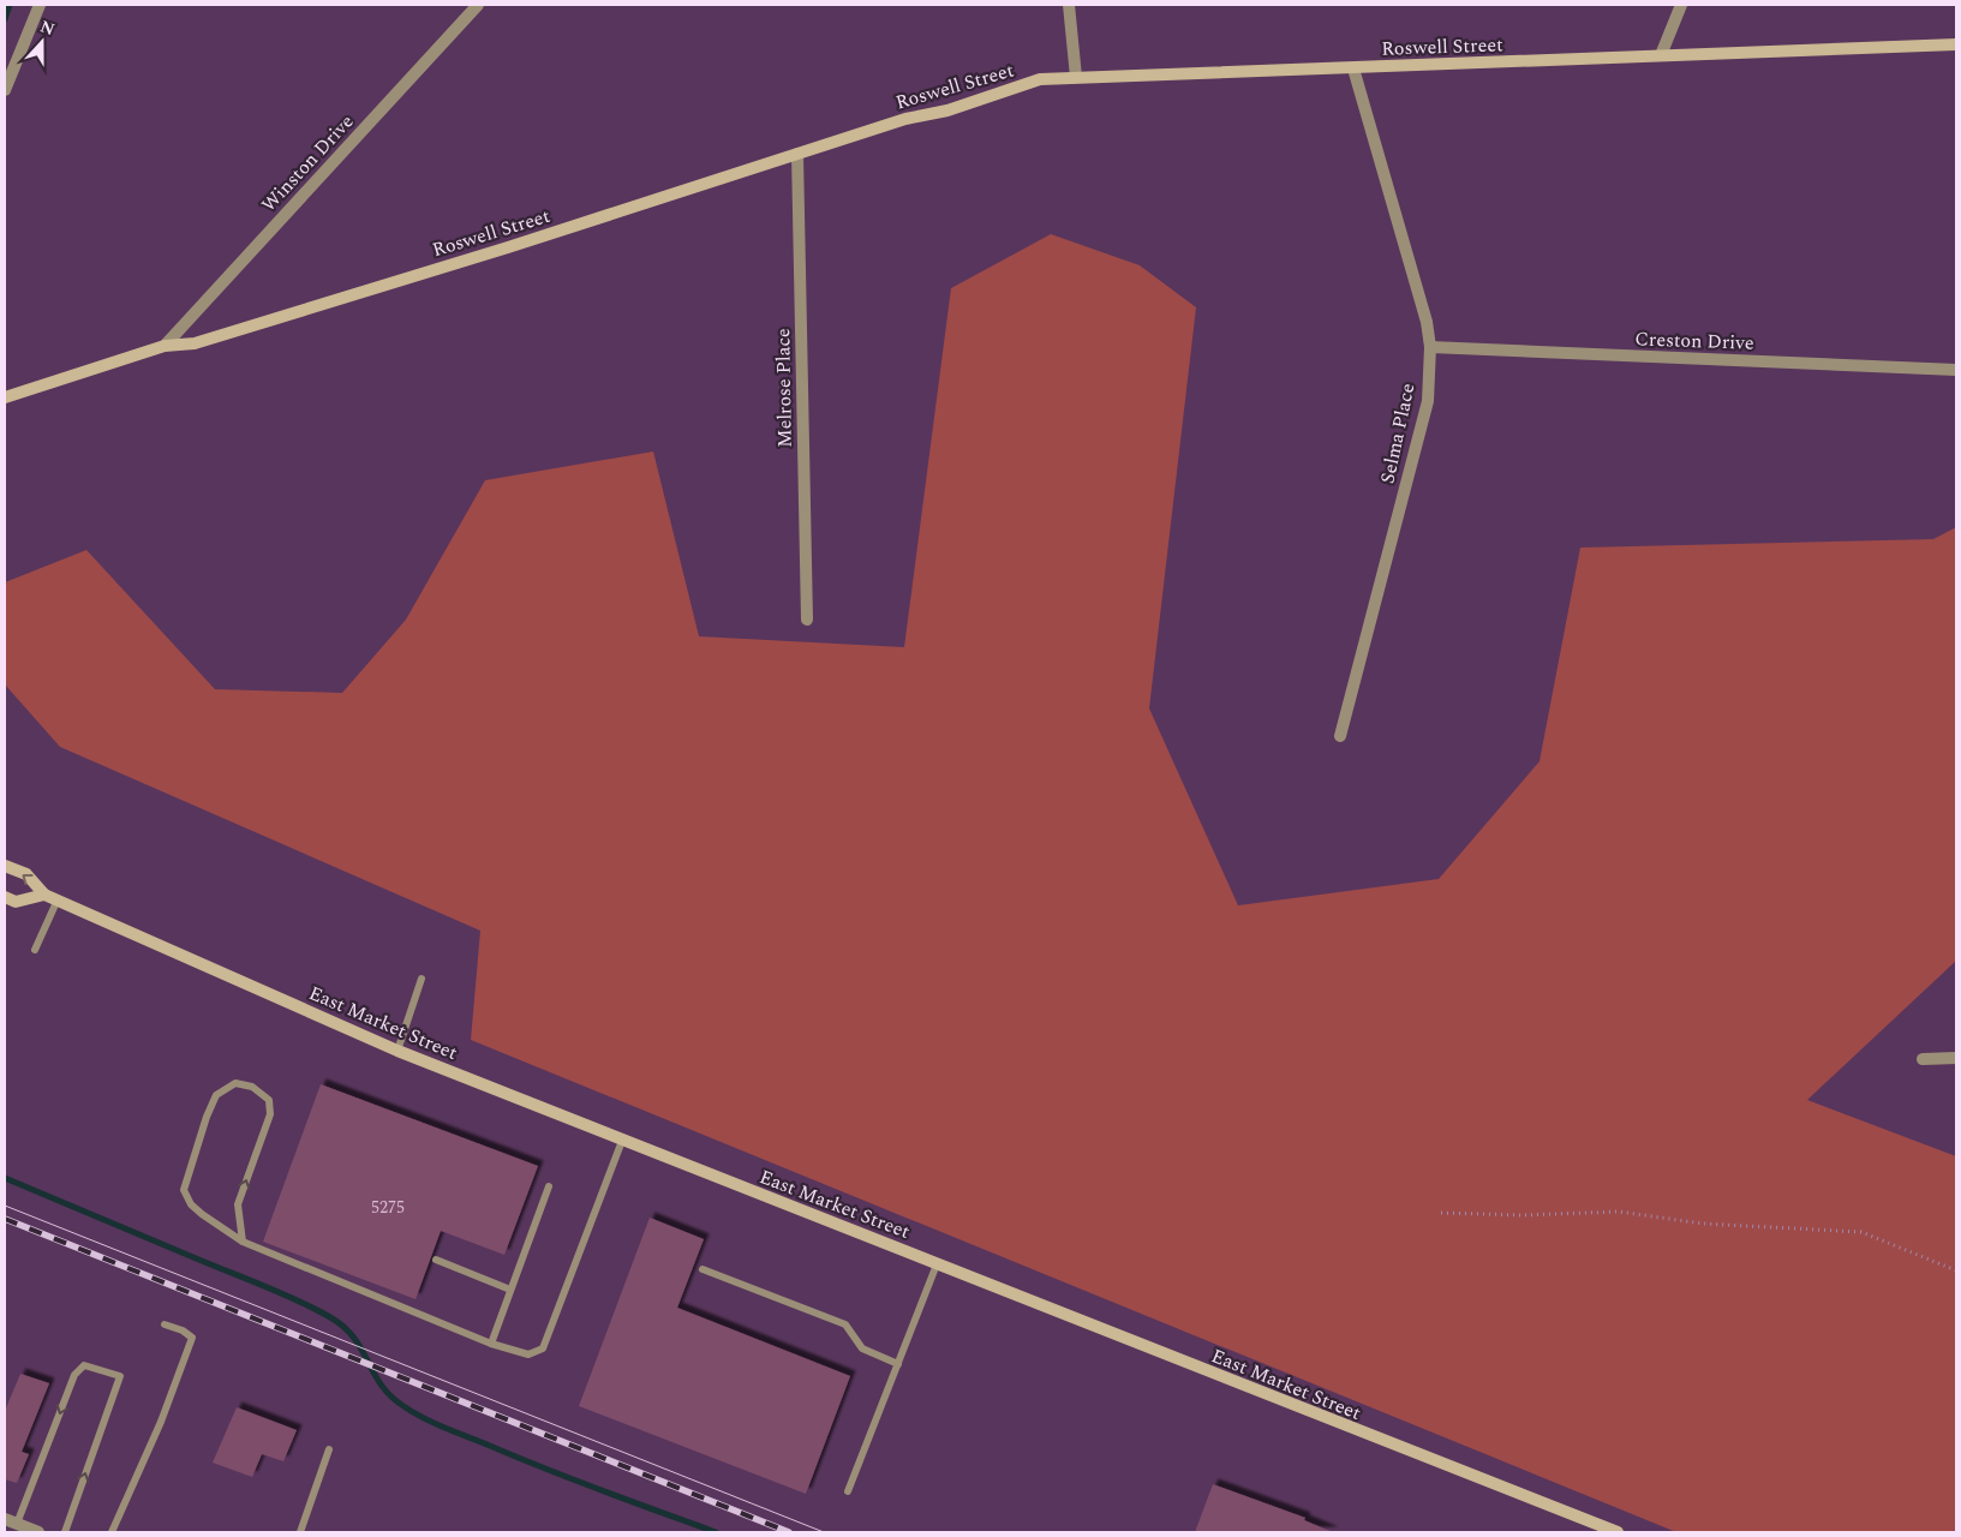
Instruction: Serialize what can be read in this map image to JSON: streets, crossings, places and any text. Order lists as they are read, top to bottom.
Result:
{
  "streets": {
    "street": [
      "Roswell Street",
      "Winston Drive",
      "Creston Drive",
      "Melrose Place",
      "Selma Place",
      "East Market Street"
    ]
  },
  "crossings": [
    ["Roswell Street", "Winston Drive"],
    ["Roswell Street", "Melrose Place"],
    ["Roswell Street", "Selma Place"],
    ["Creston Drive", "Selma Place"]
  ],
  "house_numbers": ["5275"],
  "north": "top"
}
